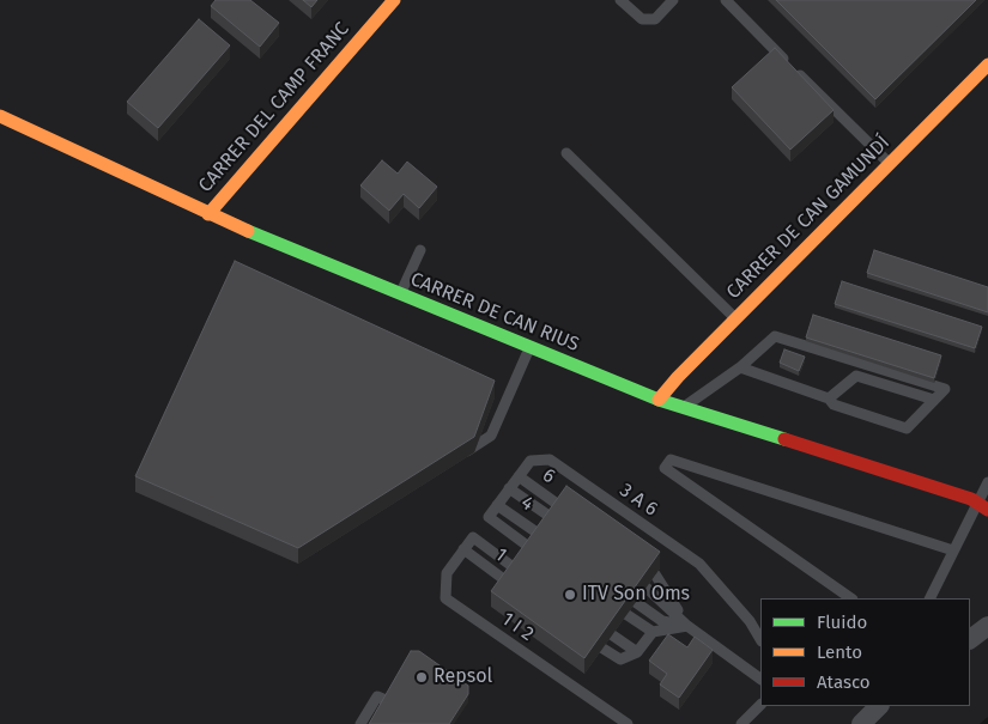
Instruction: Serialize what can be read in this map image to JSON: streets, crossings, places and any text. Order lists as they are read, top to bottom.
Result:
{
  "streets": {
    "street": ["CARRER DEL CAMP FRANC", "CARRER DE CAN GAMUNDÍ", "CARRER DE CAN RIUS"],
    "lane": [
      "6",
      "3 A 6",
      "4",
      "1",
      "1 I 2"
    ]
  },
  "crossings": [
    ["CARRER DEL CAMP FRANC", "CARRER DE CAN RIUS"],
    ["CARRER DE CAN GAMUNDÍ", "CARRER DE CAN RIUS"],
    ["6", "3 A 6"],
    ["3 A 6", "4"],
    ["1", "1 I 2"]
  ],
  "places": ["ITV Son Oms", "Repsol"],
  "legend": ["Fluido", "Lento", "Atasco"]
}
